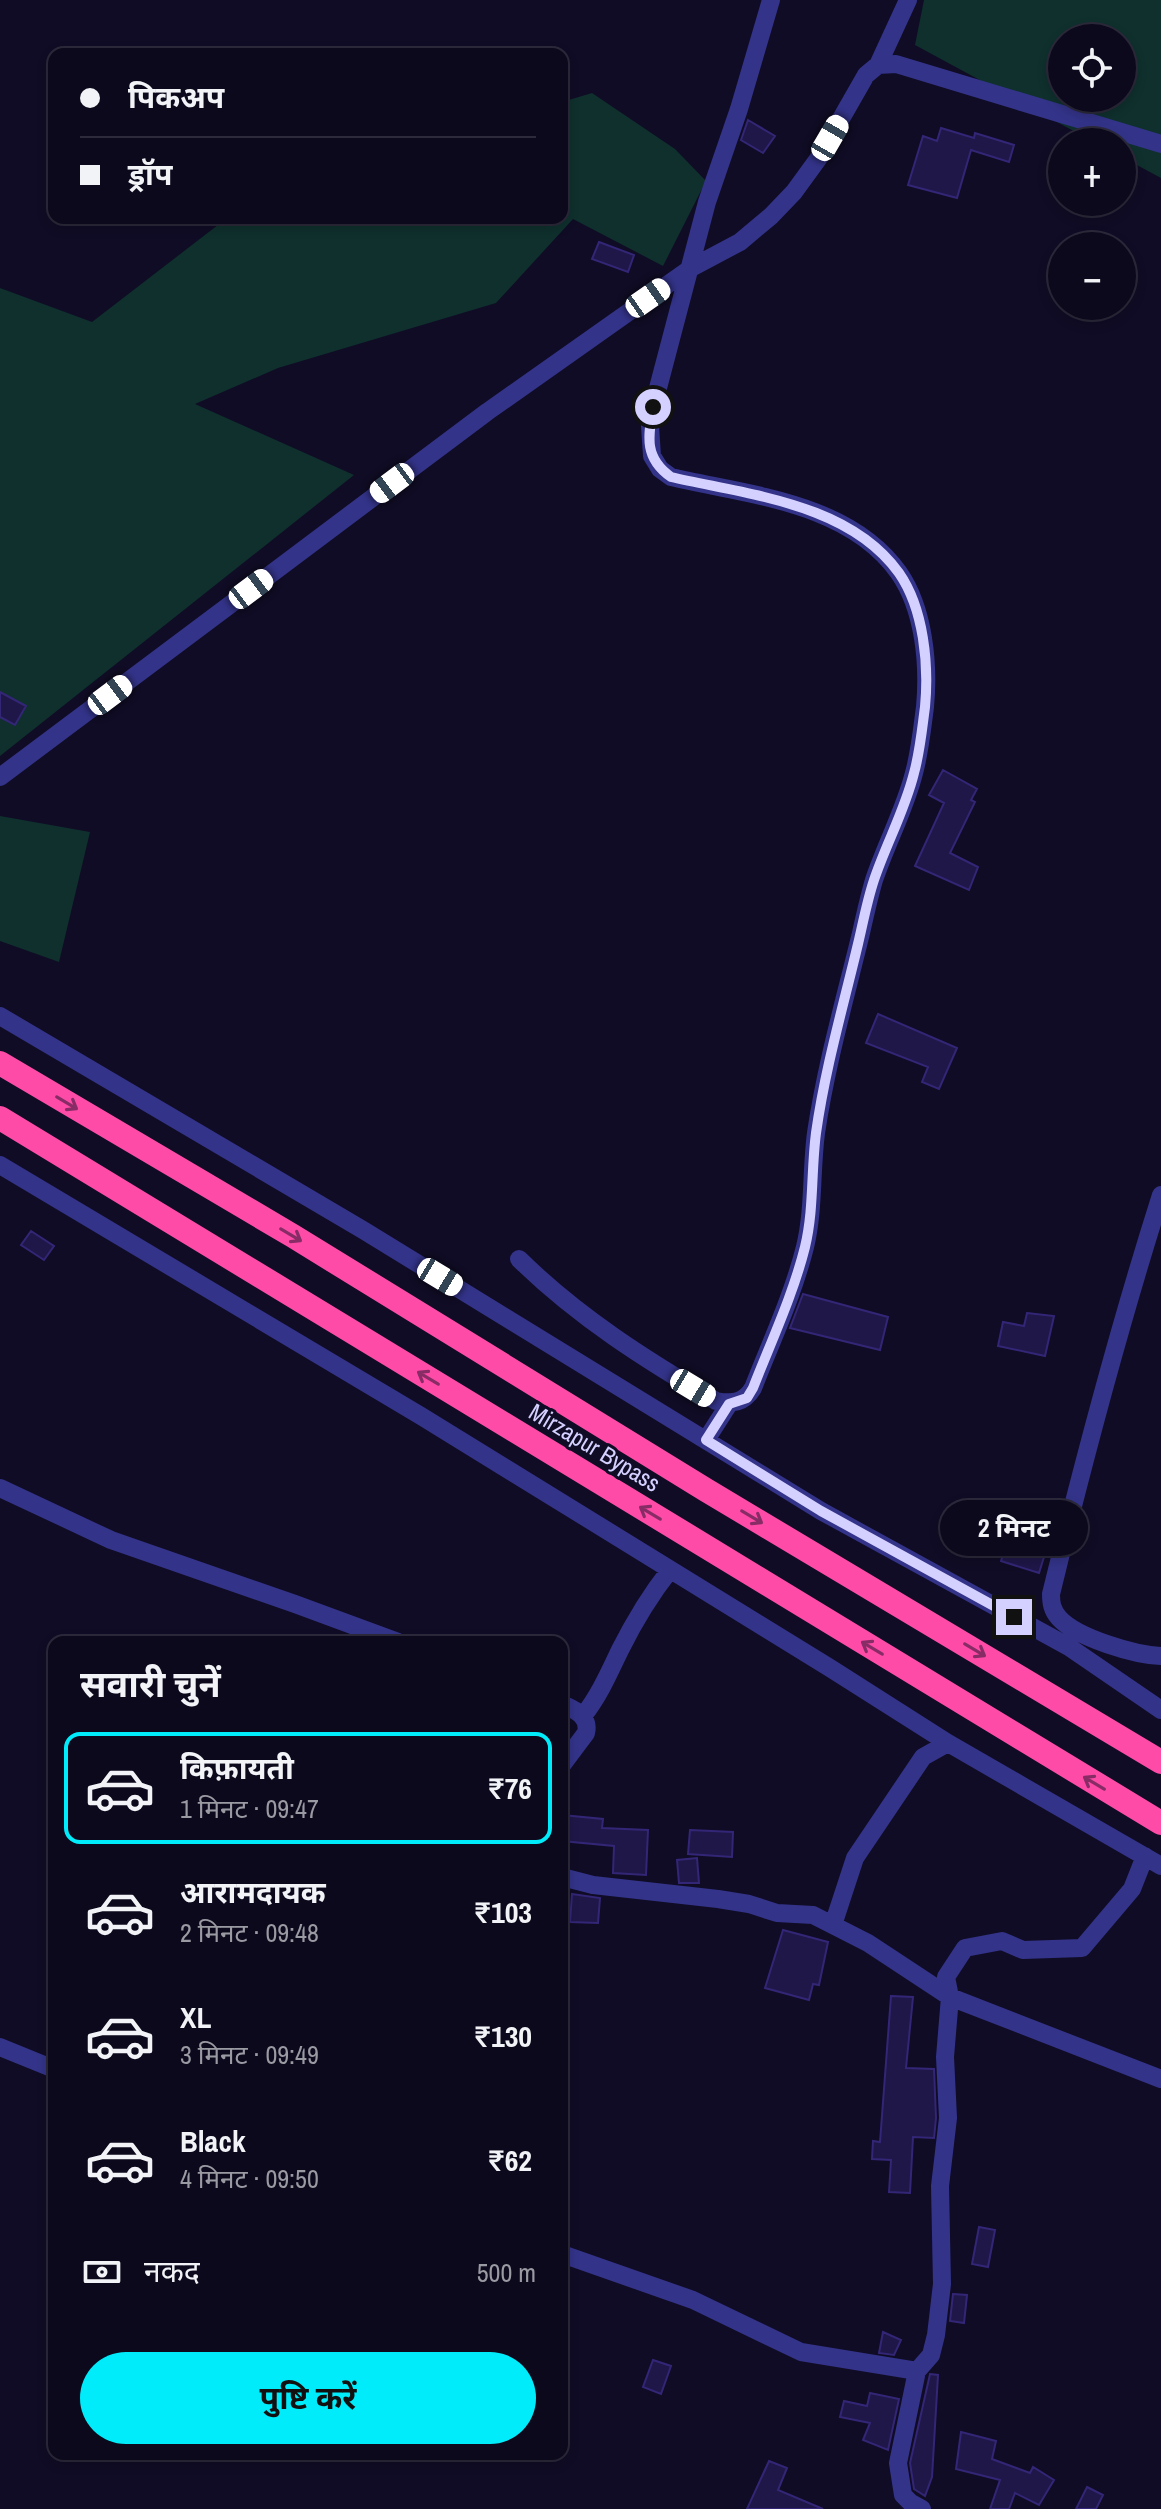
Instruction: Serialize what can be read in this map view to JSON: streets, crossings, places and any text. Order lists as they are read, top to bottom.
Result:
{
  "streets": {
    "highway": ["Mirzapur Bypass"]
  },
  "page": {
    "map_buttons": ["+", "−"],
    "banner": ["पिकअप", "ड्रॉप"],
    "bubble": "2 मिनट",
    "heading": "सवारी चुनें",
    "list": [
      {
        "name": "किफ़ायती",
        "note": "1 मिनट · 09:47",
        "value": "₹76"
      },
      {
        "name": "आरामदायक",
        "note": "2 मिनट · 09:48",
        "value": "₹103"
      },
      {
        "name": "XL",
        "note": "3 मिनट · 09:49",
        "value": "₹130"
      },
      {
        "name": "Black",
        "note": "4 मिनट · 09:50",
        "value": "₹62"
      }
    ],
    "pay": ["नकद", "500 m"],
    "buttons": "पुष्टि करें"
  }
}
